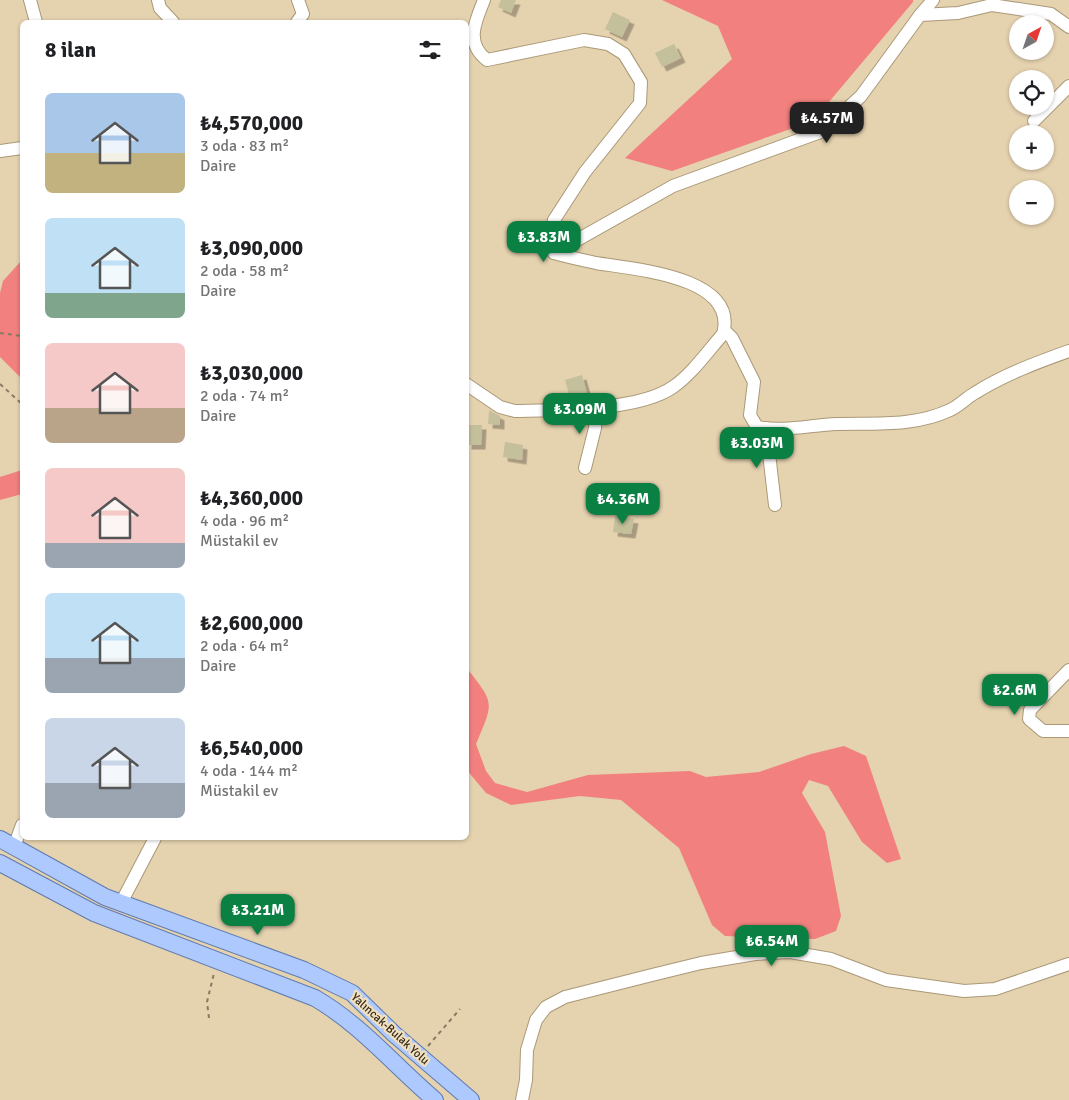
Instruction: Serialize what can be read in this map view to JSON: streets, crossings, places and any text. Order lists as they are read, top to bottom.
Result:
{
  "streets": {
    "main road": ["Yalıncak-Bulak Yolu"]
  },
  "north": "top right",
  "page": {
    "map_buttons": ["+", "−"],
    "heading": "8 ilan",
    "list": [
      {
        "name": "₺4,570,000",
        "note": "3 oda · 83 m² · Daire"
      },
      {
        "name": "₺3,090,000",
        "note": "2 oda · 58 m² · Daire"
      },
      {
        "name": "₺3,030,000",
        "note": "2 oda · 74 m² · Daire"
      },
      {
        "name": "₺4,360,000",
        "note": "4 oda · 96 m² · Müstakil ev"
      },
      {
        "name": "₺2,600,000",
        "note": "2 oda · 64 m² · Daire"
      },
      {
        "name": "₺6,540,000",
        "note": "4 oda · 144 m² · Müstakil ev"
      }
    ],
    "price": [
      "₺4.57M",
      "₺3.83M",
      "₺3.09M",
      "₺3.03M",
      "₺4.36M",
      "₺2.6M",
      "₺3.21M",
      "₺6.54M"
    ]
  }
}
